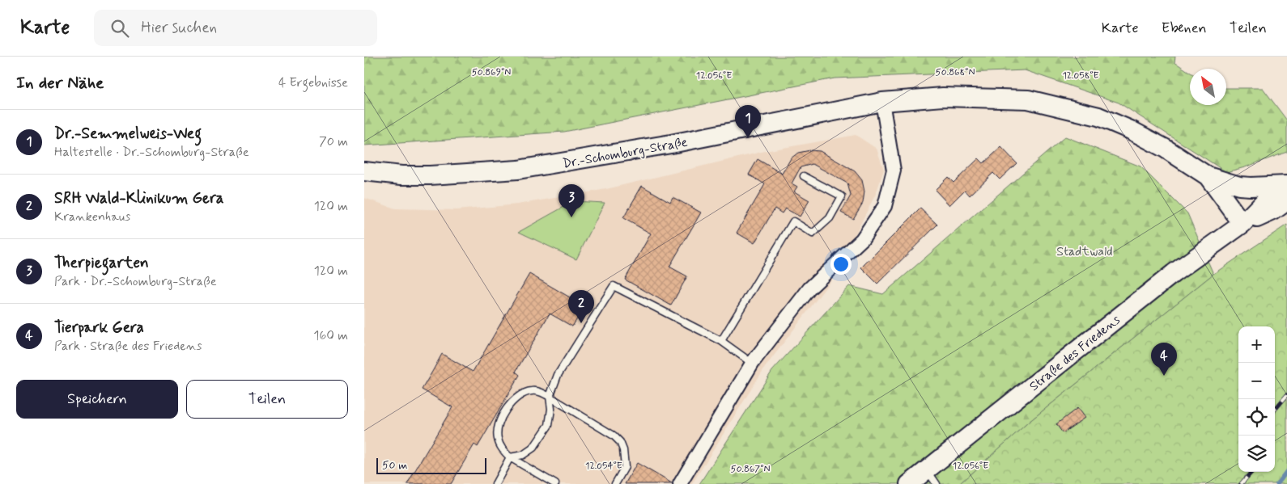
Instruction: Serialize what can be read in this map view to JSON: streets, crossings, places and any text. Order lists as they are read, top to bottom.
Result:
{
  "streets": {
    "street": ["Dr.-Schomburg-Straße", "Straße des Friedens"]
  },
  "crossings": [
    ["Dr.-Schomburg-Straße", "Straße des Friedens"]
  ],
  "parks": ["Stadtwald"],
  "scale_bar": "50 m",
  "north": "top left",
  "page": {
    "header": "Karte",
    "search": "Hier suchen",
    "nav": ["Karte", "Ebenen", "Teilen"],
    "heading": ["In der Nähe", "4 Ergebnisse"],
    "pins": [
      "1",
      "3",
      "2",
      "4"
    ],
    "list": [
      {
        "mark": "1",
        "name": "Dr.-Semmelweis-Weg",
        "note": "Haltestelle · Dr.-Schomburg-Straße",
        "value": "70 m"
      },
      {
        "mark": "2",
        "name": "SRH Wald-Klinikum Gera",
        "note": "Krankenhaus",
        "value": "120 m"
      },
      {
        "mark": "3",
        "name": "Therpiegarten",
        "note": "Park · Dr.-Schomburg-Straße",
        "value": "120 m"
      },
      {
        "mark": "4",
        "name": "Tierpark Gera",
        "note": "Park · Straße des Friedens",
        "value": "160 m"
      }
    ],
    "map_buttons": ["+", "−"],
    "buttons": ["Speichern", "Teilen"],
    "scale": "50 m"
  },
  "coordinates": [
    "50.869°N",
    "50.868°N",
    "12.056°E",
    "12.058°E",
    "12.054°E",
    "50.867°N"
  ]
}
